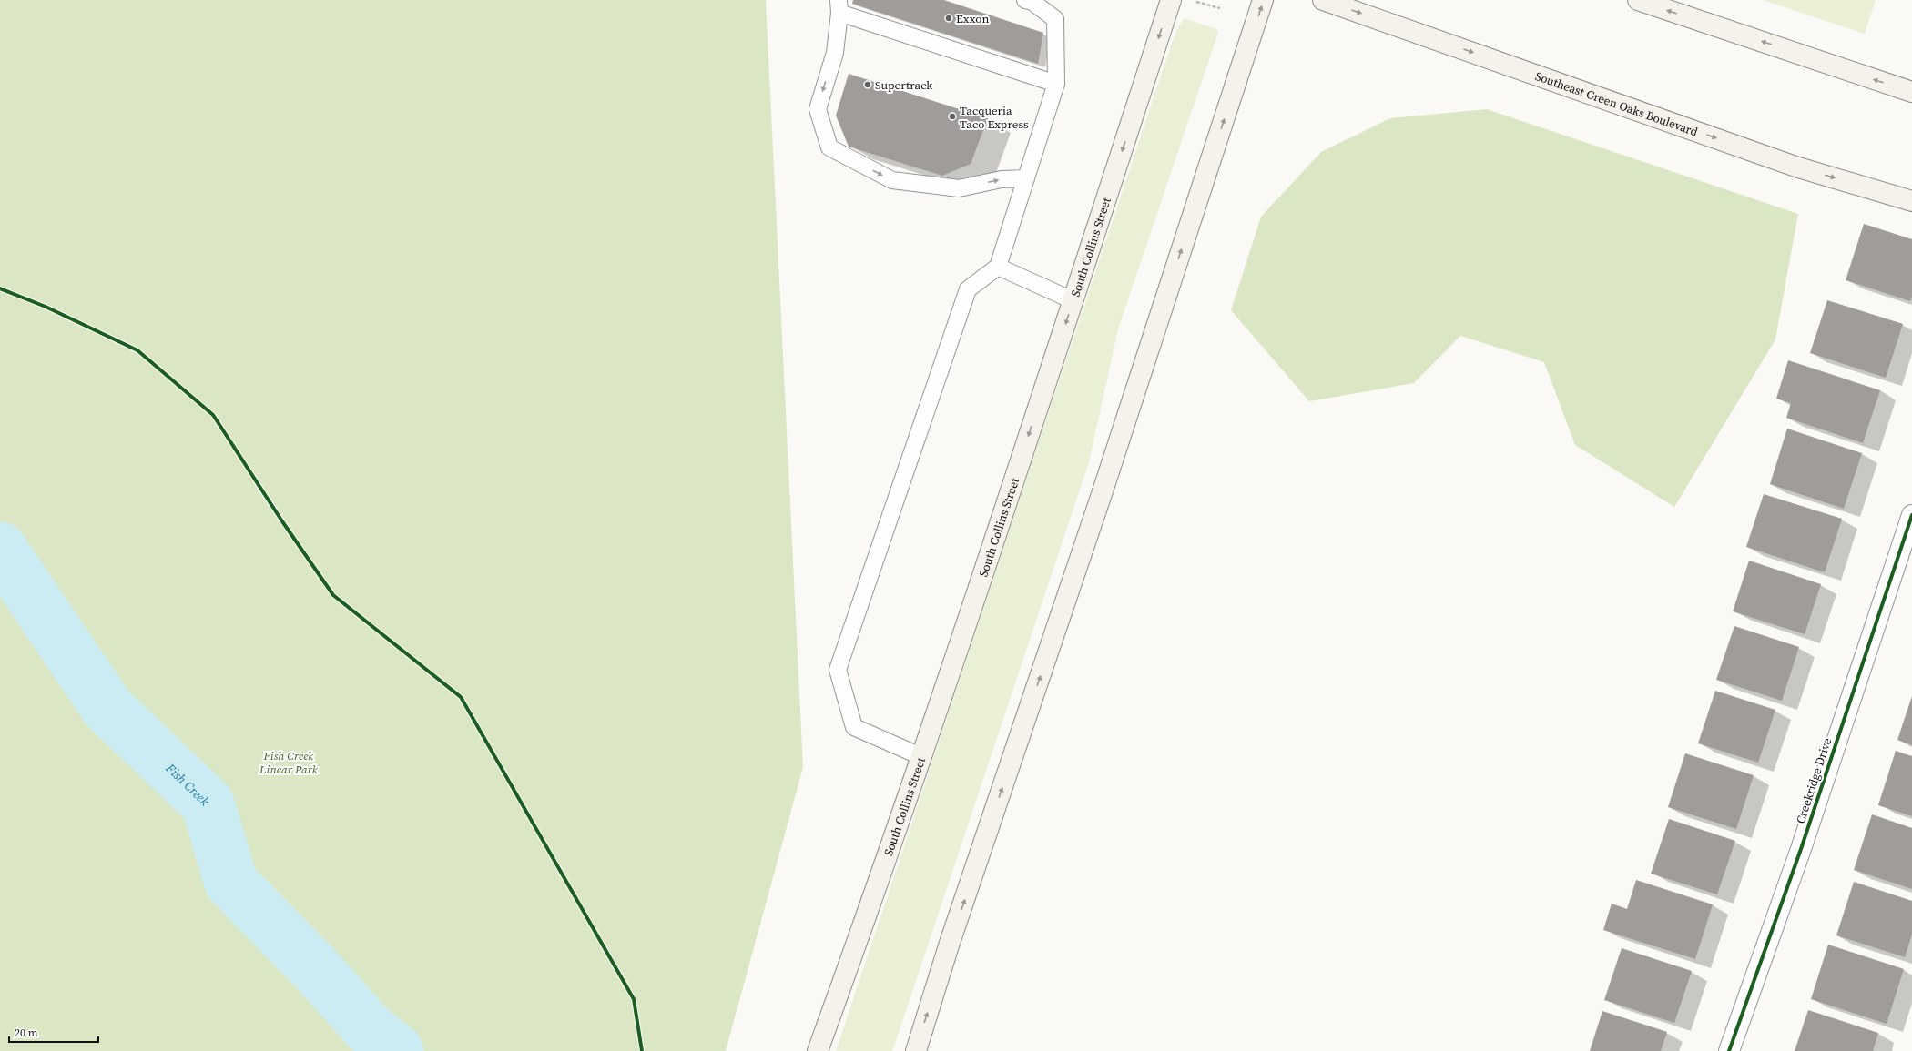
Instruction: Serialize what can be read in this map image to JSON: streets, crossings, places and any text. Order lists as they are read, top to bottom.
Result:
{
  "streets": {
    "main road": ["Southeast Green Oaks Boulevard", "South Collins Street"],
    "street": ["Creekridge Drive"]
  },
  "water": ["Fish Creek"],
  "parks": ["Fish Creek Linear Park"],
  "places": ["Exxon", "Supertrack", "Tacqueria Taco Express"],
  "scale_bar": "20 m"
}
